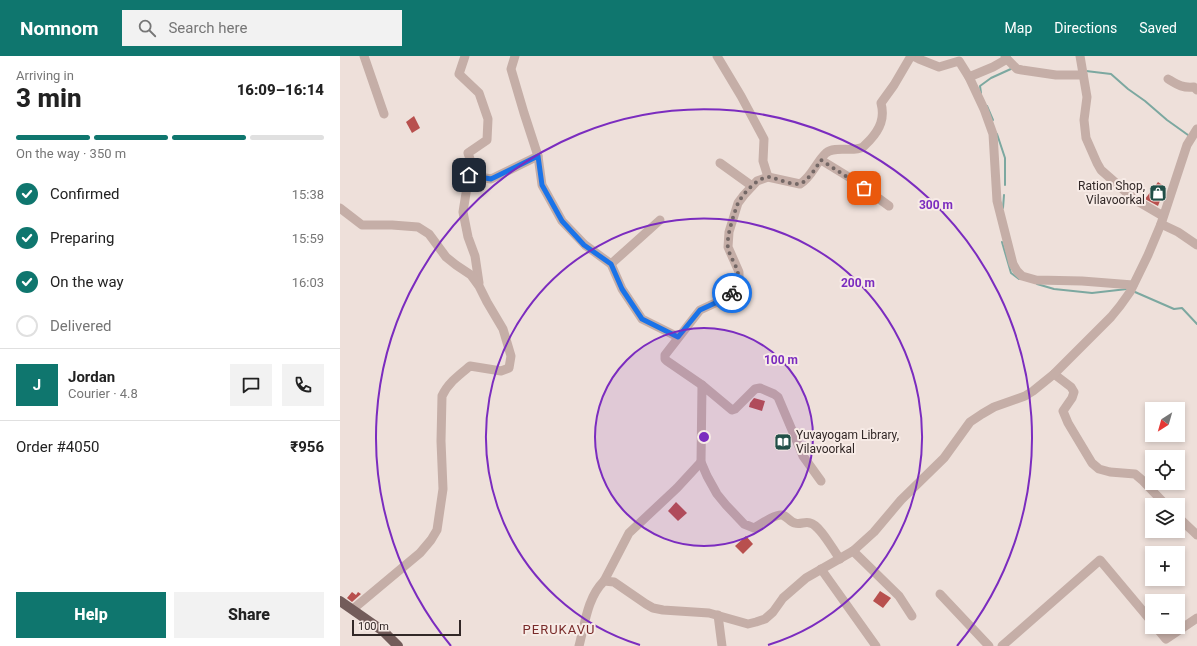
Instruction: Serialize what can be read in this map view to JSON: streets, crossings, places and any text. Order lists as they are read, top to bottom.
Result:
{
  "districts": ["PERUKAVU"],
  "places": {
    "shop": ["Ration Shop, Vilavoorkal"],
    "library": ["Yuvayogam Library, Vilavoorkal"]
  },
  "scale_bar": "100 m",
  "north": "bottom left",
  "page": {
    "header": "Nomnom",
    "search": "Search here",
    "nav": ["Map", "Directions", "Saved"],
    "heading": ["3 min", "Arriving in", "16:09–16:14"],
    "panel": [
      "Jordan",
      "Courier · 4.8",
      "Order #4050",
      "₹956"
    ],
    "bar": "On the way · 350 m",
    "list": [
      ["Confirmed", "15:38"],
      ["Preparing", "15:59"],
      ["On the way", "16:03"],
      "Delivered"
    ],
    "round": "J",
    "map_buttons": ["+", "−"],
    "buttons": ["Help", "Share"],
    "scale": "100 m"
  },
  "rings": ["300 m", "200 m", "100 m"]
}
